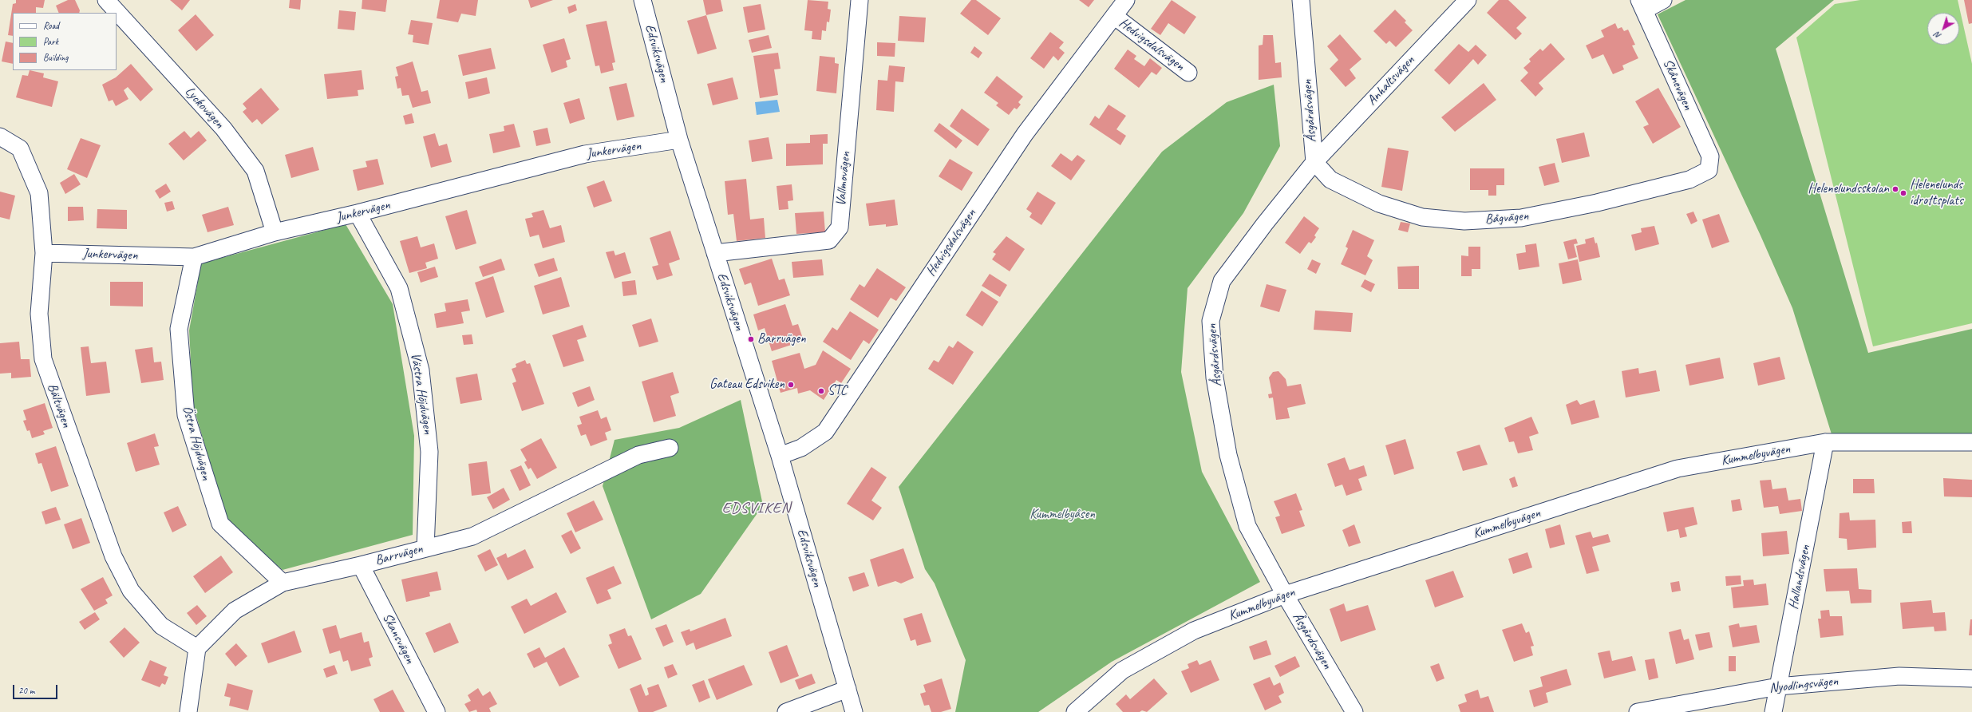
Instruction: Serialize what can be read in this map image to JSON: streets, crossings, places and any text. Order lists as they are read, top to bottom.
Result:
{
  "streets": {
    "street": [
      "Hedvigsdalsvägen",
      "Edsviksvägen",
      "Anhaltsvägen",
      "Skånevägen",
      "Lyckovägen",
      "Åsgårdsvägen",
      "Junkervägen",
      "Vallmovägen",
      "Bågvägen",
      "Västra Höjdvägen",
      "Bältvägen",
      "Östra Höjdvägen",
      "Kummelbyvägen",
      "Barrvägen",
      "Hallandsvägen",
      "Skansvägen",
      "Nyodlingsvägen"
    ]
  },
  "crossings": [
    ["Hedvigsdalsvägen", "Edsviksvägen"],
    ["Edsviksvägen", "Junkervägen"],
    ["Edsviksvägen", "Vallmovägen"],
    ["Anhaltsvägen", "Åsgårdsvägen"],
    ["Anhaltsvägen", "Bågvägen"],
    ["Skånevägen", "Bågvägen"],
    ["Lyckovägen", "Junkervägen"],
    ["Åsgårdsvägen", "Bågvägen"],
    ["Åsgårdsvägen", "Kummelbyvägen"],
    ["Junkervägen", "Västra Höjdvägen"],
    ["Junkervägen", "Bältvägen"],
    ["Junkervägen", "Östra Höjdvägen"],
    ["Västra Höjdvägen", "Barrvägen"],
    ["Bältvägen", "Barrvägen"],
    ["Östra Höjdvägen", "Barrvägen"],
    ["Kummelbyvägen", "Hallandsvägen"],
    ["Barrvägen", "Skansvägen"],
    ["Hallandsvägen", "Nyodlingsvägen"]
  ],
  "districts": ["EDSVIKEN"],
  "parks": ["Kummelbyåsen"],
  "places": [
    "Helenelundsskolan",
    "Helenelunds idrottsplats",
    "Barrvägen",
    "Gateau Edsviken",
    "STC"
  ],
  "legend": ["Road", "Park", "Building"],
  "scale_bar": "20 m",
  "north": "bottom left"
}
